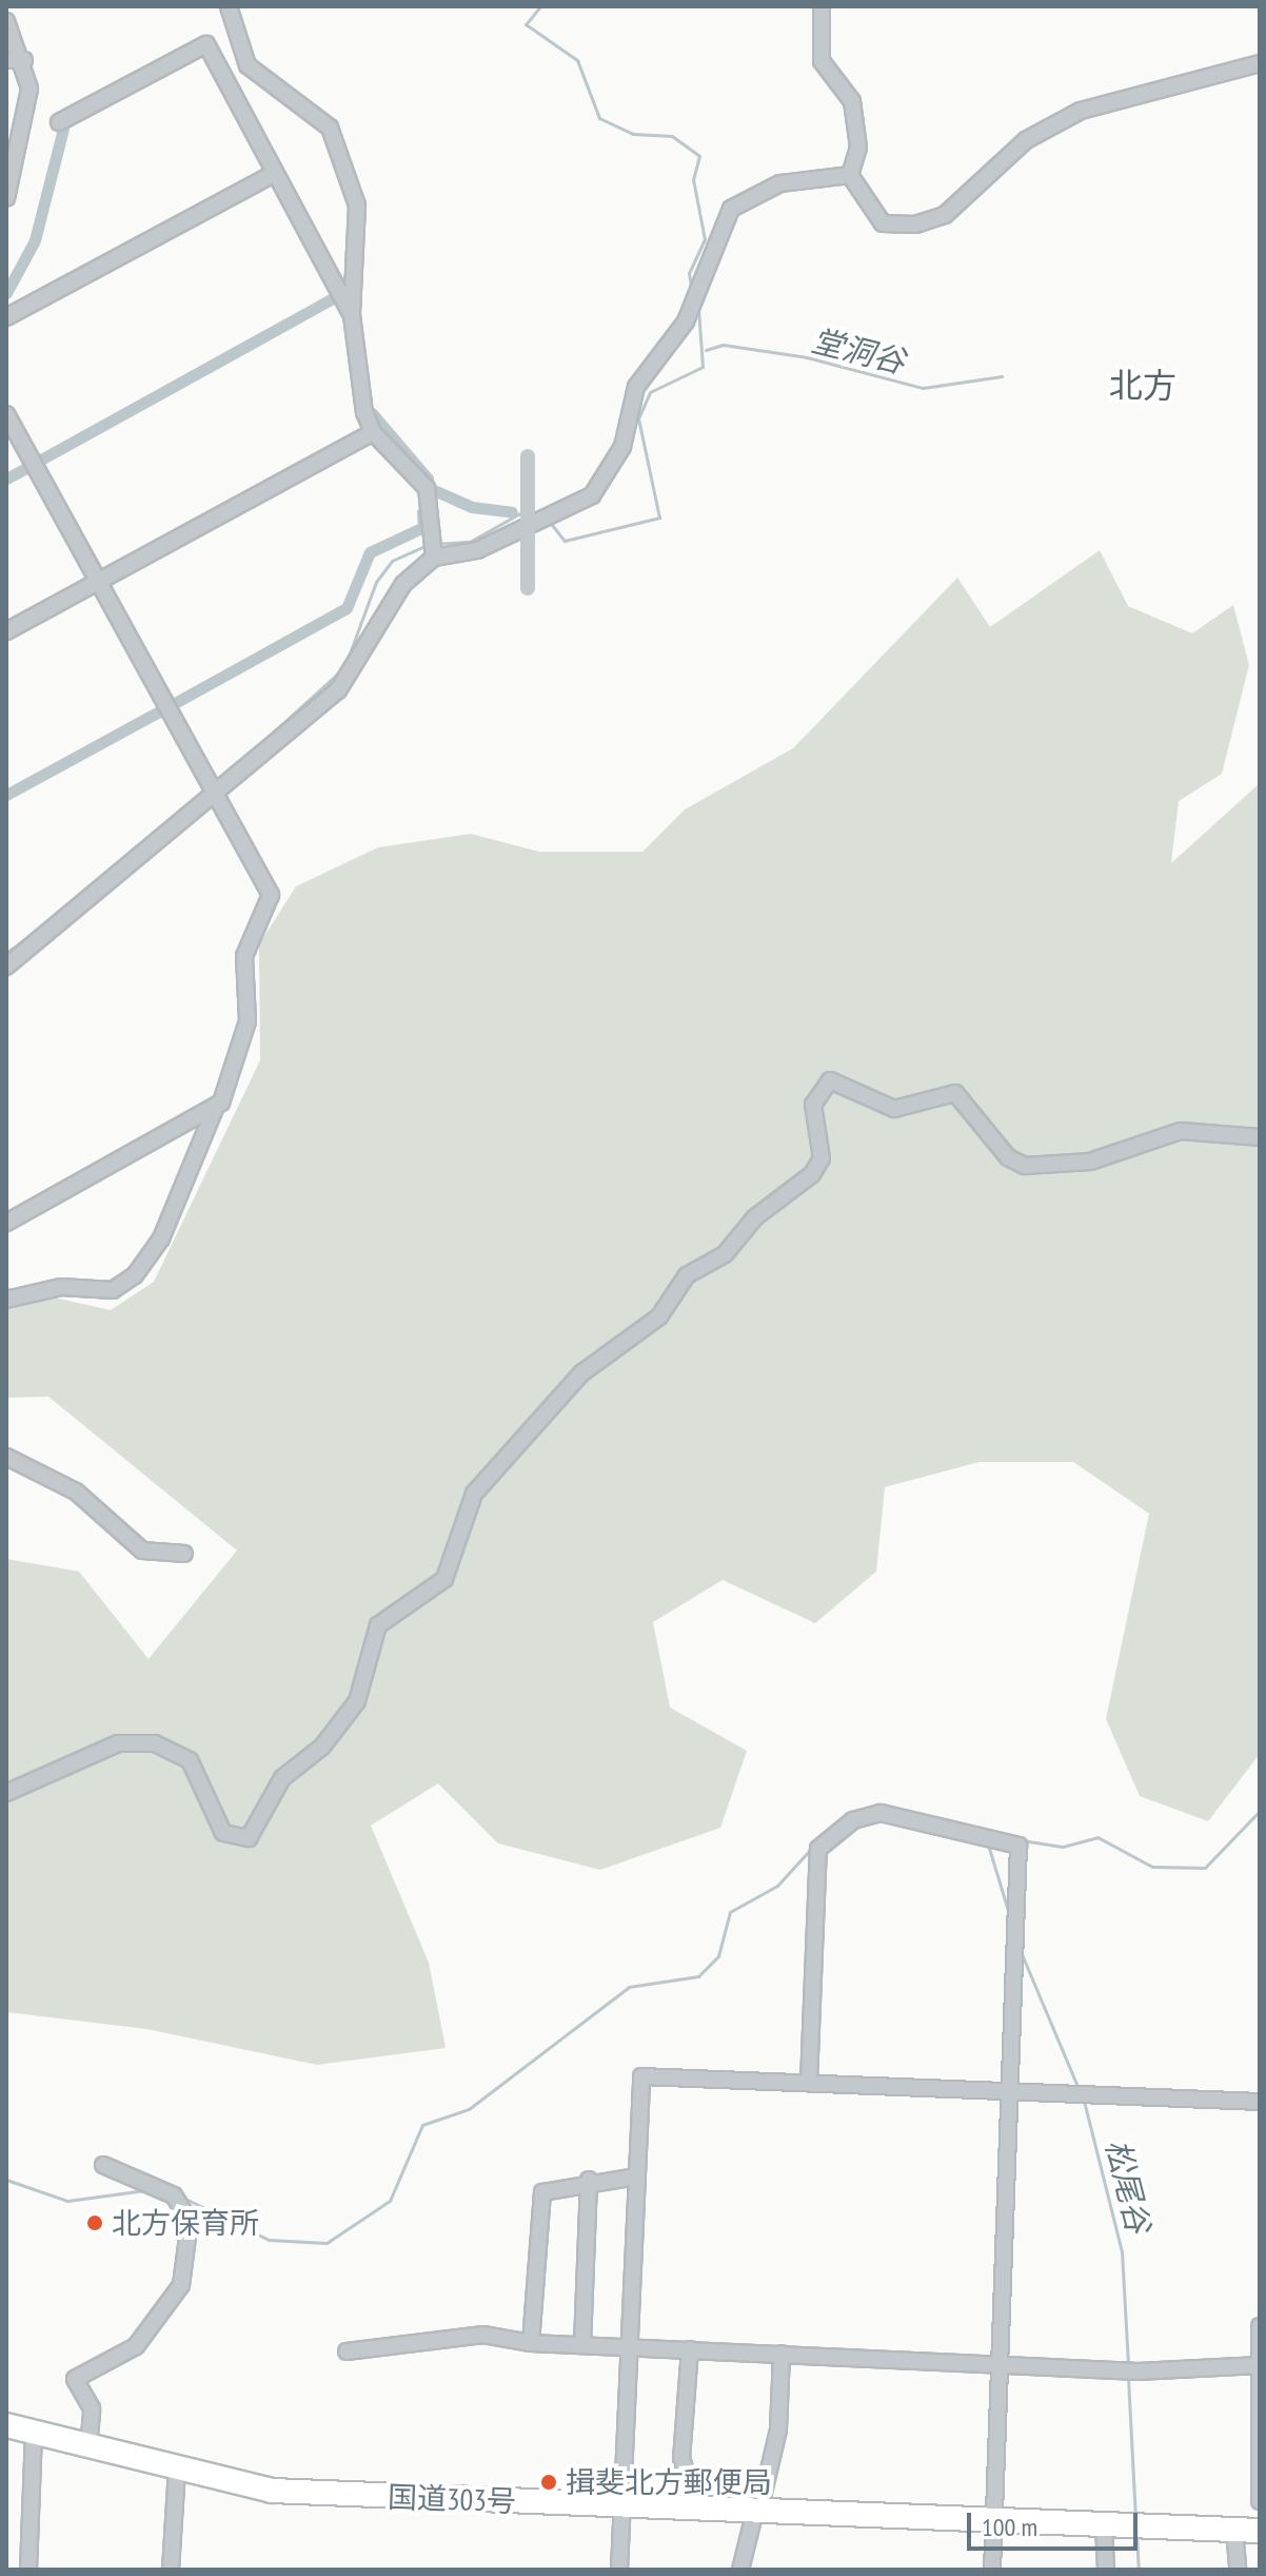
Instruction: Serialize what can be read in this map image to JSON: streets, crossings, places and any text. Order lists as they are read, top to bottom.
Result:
{
  "streets": {
    "highway": ["国道303号"]
  },
  "districts": ["北方"],
  "water": ["堂洞谷", "松尾谷"],
  "places": ["北方保育所", "揖斐北方郵便局"],
  "scale_bar": "100 m"
}
